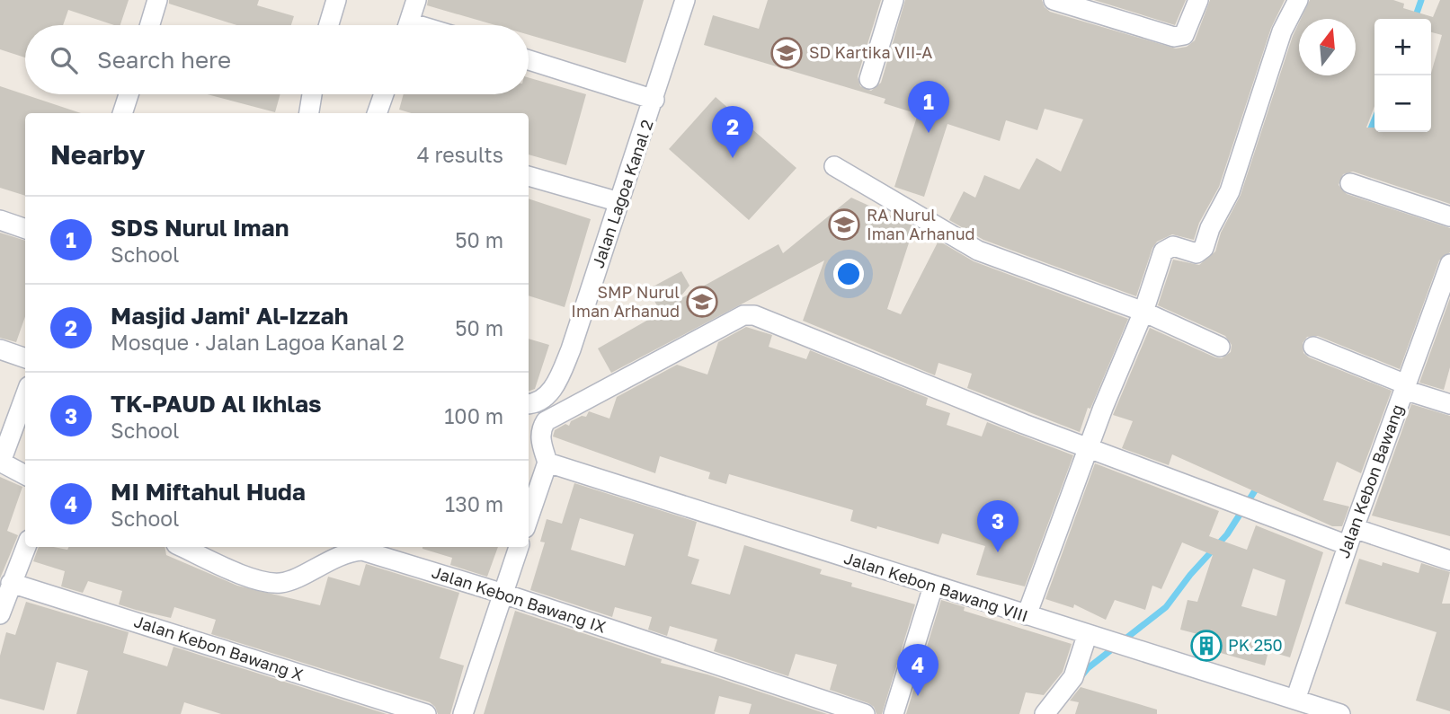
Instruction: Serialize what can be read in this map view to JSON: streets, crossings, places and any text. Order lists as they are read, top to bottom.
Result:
{
  "streets": {
    "street": [
      "Jalan Lagoa Kanal 2",
      "Jalan Kebon Bawang",
      "Jalan Kebon Bawang VIII",
      "Jalan Kebon Bawang IX",
      "Jalan Kebon Bawang X"
    ]
  },
  "crossings": [
    ["Jalan Kebon Bawang", "Jalan Kebon Bawang VIII"]
  ],
  "places": {
    "school or university": ["SD Kartika VII-A", "RA Nurul Iman Arhanud", "SMP Nurul Iman Arhanud"],
    "building": ["PK 250"]
  },
  "north": "top",
  "page": {
    "map_buttons": ["+", "−"],
    "search": "Search here",
    "pins": [
      "1",
      "2",
      "3",
      "4"
    ],
    "heading": ["Nearby", "4 results"],
    "list": [
      {
        "mark": "1",
        "name": "SDS Nurul Iman",
        "note": "School",
        "value": "50 m"
      },
      {
        "mark": "2",
        "name": "Masjid Jami' Al-Izzah",
        "note": "Mosque · Jalan Lagoa Kanal 2",
        "value": "50 m"
      },
      {
        "mark": "3",
        "name": "TK-PAUD Al Ikhlas",
        "note": "School",
        "value": "100 m"
      },
      {
        "mark": "4",
        "name": "MI Miftahul Huda",
        "note": "School",
        "value": "130 m"
      }
    ]
  }
}
